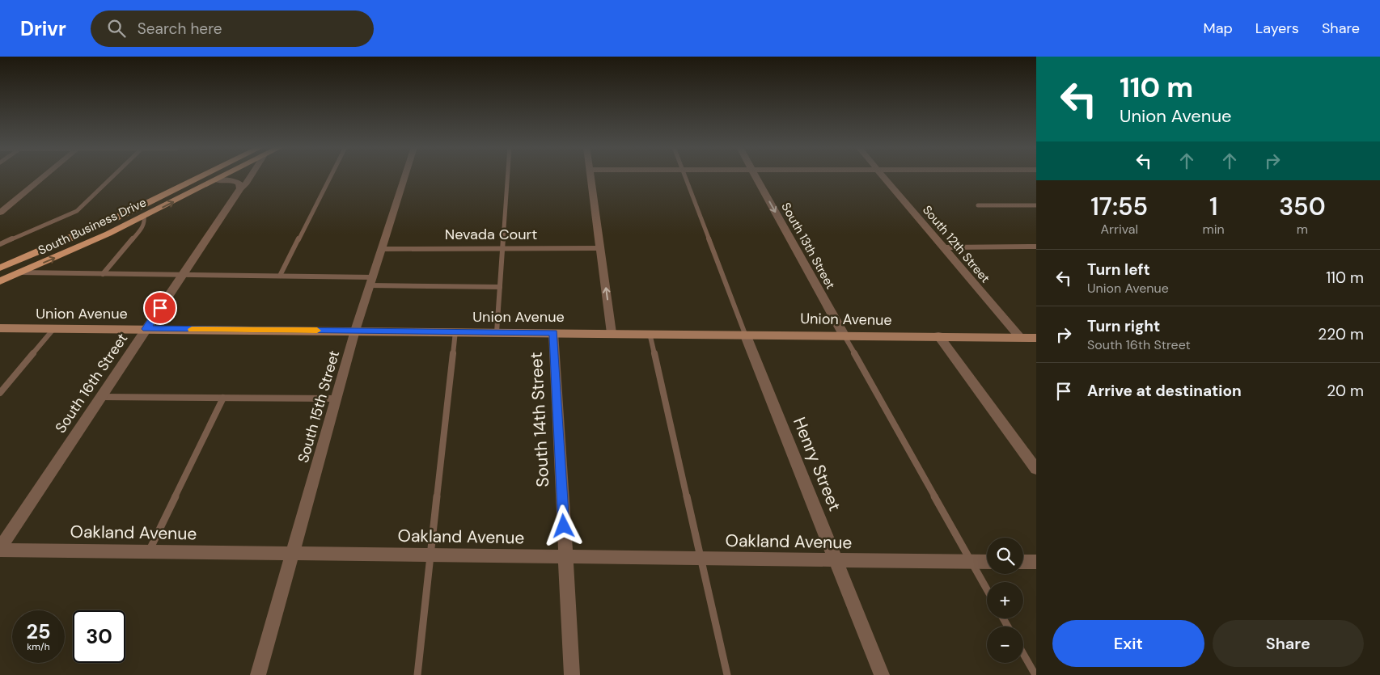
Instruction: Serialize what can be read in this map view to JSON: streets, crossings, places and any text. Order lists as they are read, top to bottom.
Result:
{
  "streets": {
    "main road": ["South Business Drive"],
    "street": [
      "Nevada Court",
      "South 12th Street",
      "South 13th Street",
      "Union Avenue",
      "South 16th Street",
      "South 15th Street",
      "South 14th Street",
      "Henry Street",
      "Oakland Avenue"
    ]
  },
  "crossings": [
    ["Nevada Court", "South 15th Street"],
    ["South 12th Street", "Union Avenue"],
    ["South 13th Street", "Union Avenue"],
    ["Union Avenue", "South 16th Street"],
    ["Union Avenue", "South 15th Street"],
    ["Union Avenue", "South 14th Street"],
    ["Union Avenue", "Henry Street"],
    ["South 16th Street", "Oakland Avenue"],
    ["South 15th Street", "Oakland Avenue"],
    ["South 14th Street", "Oakland Avenue"],
    ["Henry Street", "Oakland Avenue"]
  ],
  "one_way": ["South 13th Street"],
  "page": {
    "header": "Drivr",
    "search": "Search here",
    "nav": ["Map", "Layers", "Share"],
    "turn": ["110 m", "Union Avenue"],
    "eta": [
      "17:55",
      "Arrival",
      "1",
      "min",
      "350",
      "m"
    ],
    "list": [
      {
        "name": "Turn left",
        "note": "Union Avenue",
        "value": "110 m"
      },
      {
        "name": "Turn right",
        "note": "South 16th Street",
        "value": "220 m"
      },
      {
        "name": "Arrive at destination",
        "value": "20 m"
      }
    ],
    "map_buttons": ["+", "−"],
    "speed": "25 km/h",
    "limit": "30",
    "buttons": ["Exit", "Share"]
  }
}
